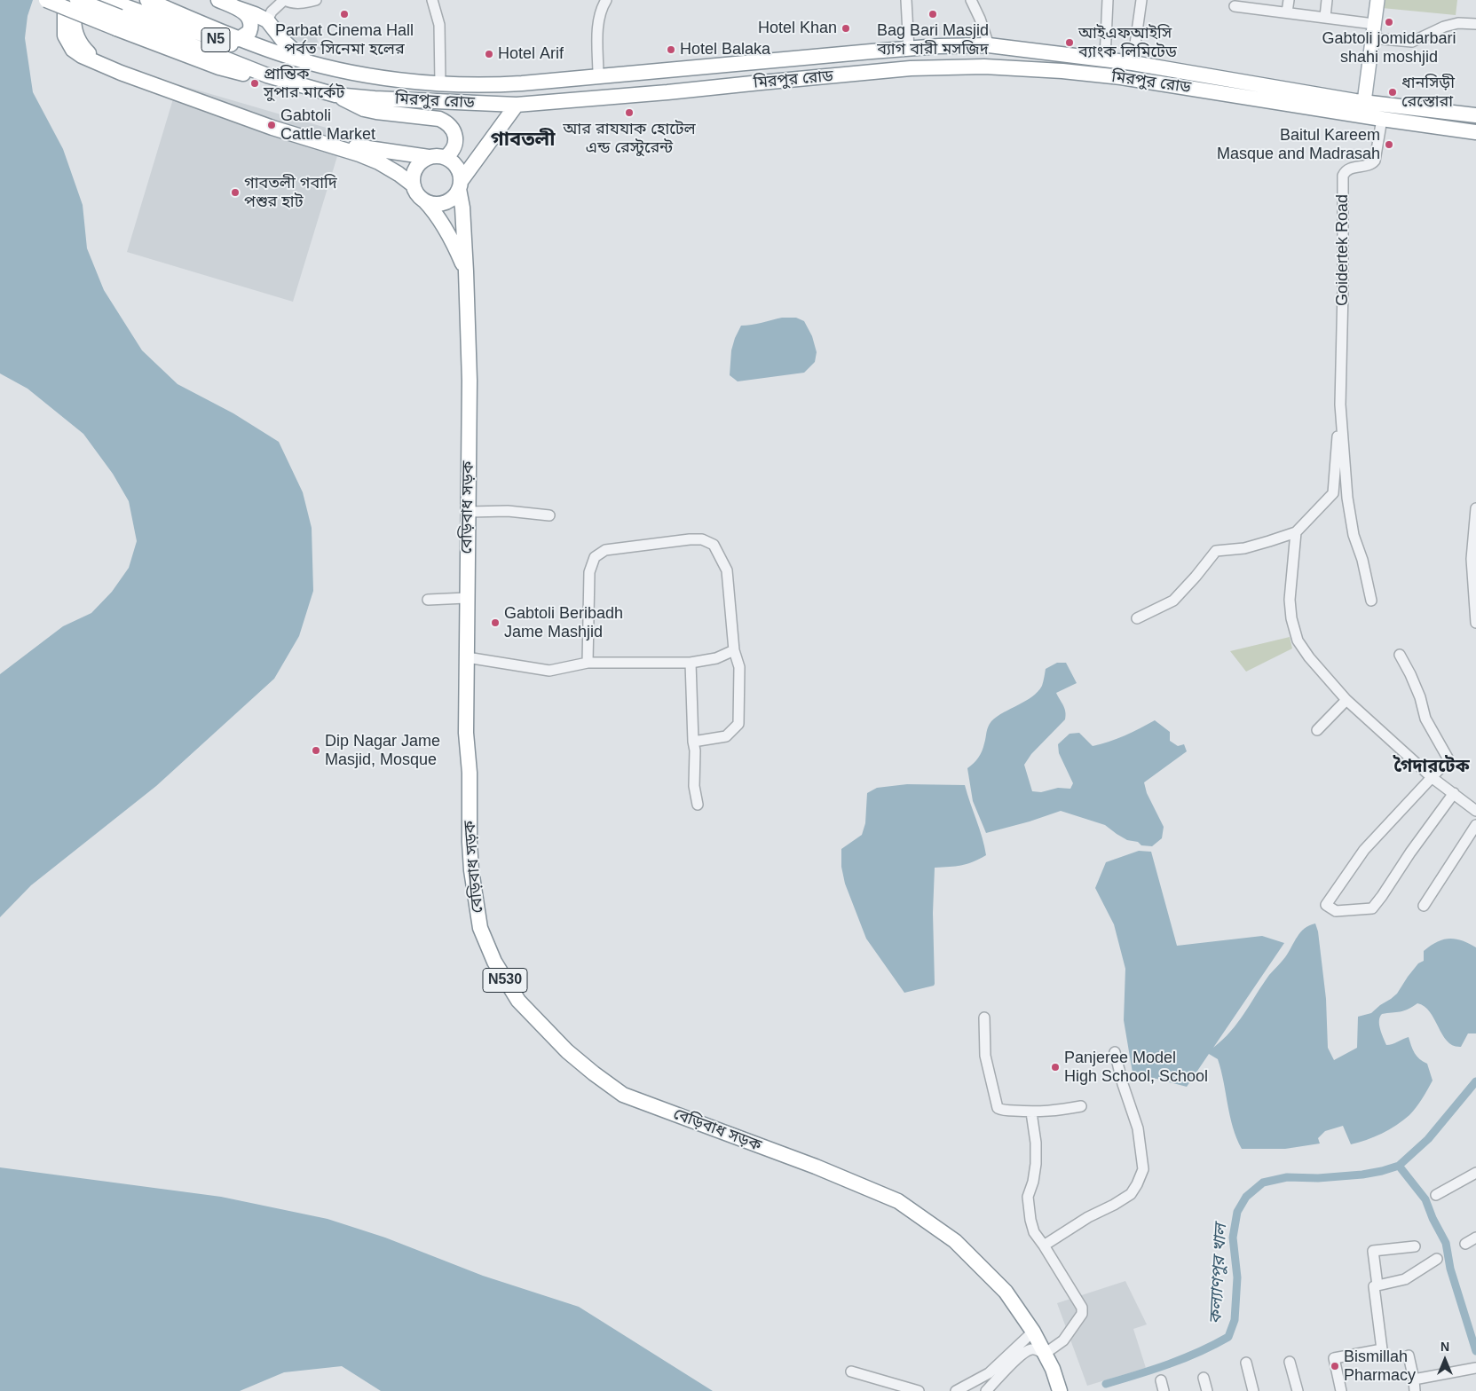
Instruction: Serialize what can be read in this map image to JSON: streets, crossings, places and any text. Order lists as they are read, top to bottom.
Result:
{
  "streets": {
    "highway": [
      "N5",
      "মিরপুর রোড",
      "বেড়িবাধ সড়ক",
      "N530"
    ],
    "street": ["Goidertek Road"]
  },
  "crossings": [
    ["N5", "মিরপুর রোড"],
    ["মিরপুর রোড", "Goidertek Road"]
  ],
  "districts": ["গাবতলী", "গৈদারটেক"],
  "water": ["কল্যাণপুর খাল"],
  "places": [
    "Parbat Cinema Hall পর্বত সিনেমা হলের",
    "Bag Bari Masjid ব্যাগ বারী মসজিদ",
    "Gabtoli jomidarbari shahi moshjid",
    "Hotel Khan",
    "আইএফআইসি ব্যাংক লিমিটেড",
    "Hotel Balaka",
    "Hotel Arif",
    "প্রান্তিক সুপার মার্কেট",
    "ধানসিড়ী রেস্তোরা",
    "আর রাযযাক হোটেল এন্ড রেস্টুরেন্ট",
    "Gabtoli Cattle Market",
    "Baitul Kareem Masque and Madrasah",
    "গাবতলী গবাদি পশুর হাট",
    "Gabtoli Beribadh Jame Mashjid",
    "Dip Nagar Jame Masjid, Mosque",
    "Panjeree Model High School, School",
    "Bismillah Pharmacy"
  ],
  "north": "top"
}
